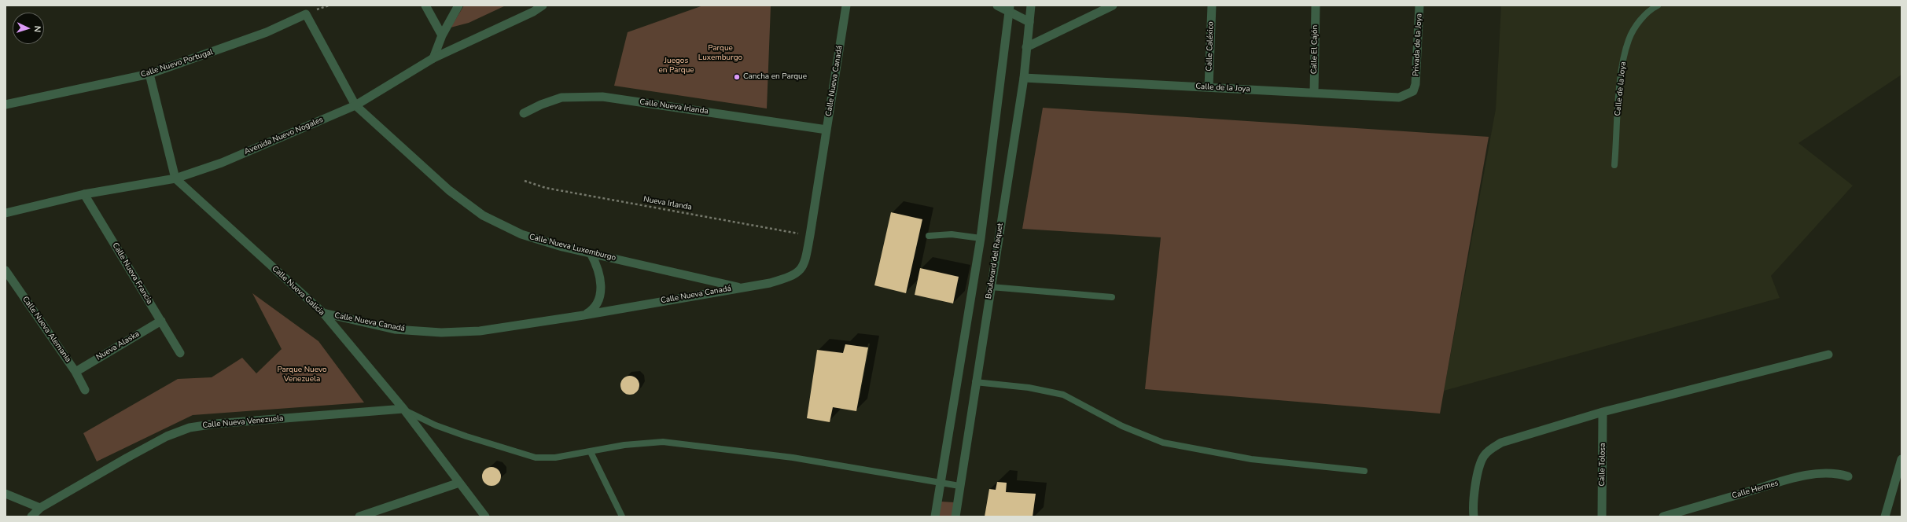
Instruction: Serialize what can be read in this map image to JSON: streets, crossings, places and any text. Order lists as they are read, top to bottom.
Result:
{
  "streets": {
    "street": [
      "Privada de la Joya",
      "Calle Caléxico",
      "Calle El Cajón",
      "Calle Nuevo Portugal",
      "Calle Nueva Canadá",
      "Calle de la Joya",
      "Calle Nueva Irlanda",
      "Avenida Nuevo Nogales",
      "Calle Nueva Luxemburgo",
      "Boulevard del Raquet",
      "Calle Nueva Francia",
      "Calle Nueva Galicia",
      "Calle Nueva Alemania",
      "Nueva Alaska",
      "Calle Nueva Venezuela",
      "Calle Tolosa",
      "Calle Hermes"
    ],
    "path": ["Nueva Irlanda"]
  },
  "crossings": [
    ["Privada de la Joya", "Calle de la Joya"],
    ["Calle Caléxico", "Calle de la Joya"],
    ["Calle El Cajón", "Calle de la Joya"],
    ["Calle Nuevo Portugal", "Calle Nueva Luxemburgo"],
    ["Calle Nueva Canadá", "Calle Nueva Irlanda"],
    ["Calle Nueva Canadá", "Nueva Irlanda"],
    ["Calle Nueva Canadá", "Calle Nueva Luxemburgo"],
    ["Calle Nueva Canadá", "Calle Nueva Galicia"],
    ["Calle de la Joya", "Boulevard del Raquet"],
    ["Avenida Nuevo Nogales", "Calle Nueva Luxemburgo"],
    ["Avenida Nuevo Nogales", "Calle Nueva Francia"],
    ["Avenida Nuevo Nogales", "Calle Nueva Galicia"],
    ["Calle Nueva Francia", "Nueva Alaska"],
    ["Calle Nueva Galicia", "Calle Nueva Venezuela"],
    ["Calle Nueva Alemania", "Nueva Alaska"]
  ],
  "parks": ["Parque Luxemburgo", "Juegos en Parque", "Parque Nuevo Venezuela"],
  "places": ["Cancha en Parque"],
  "north": "right"
}
